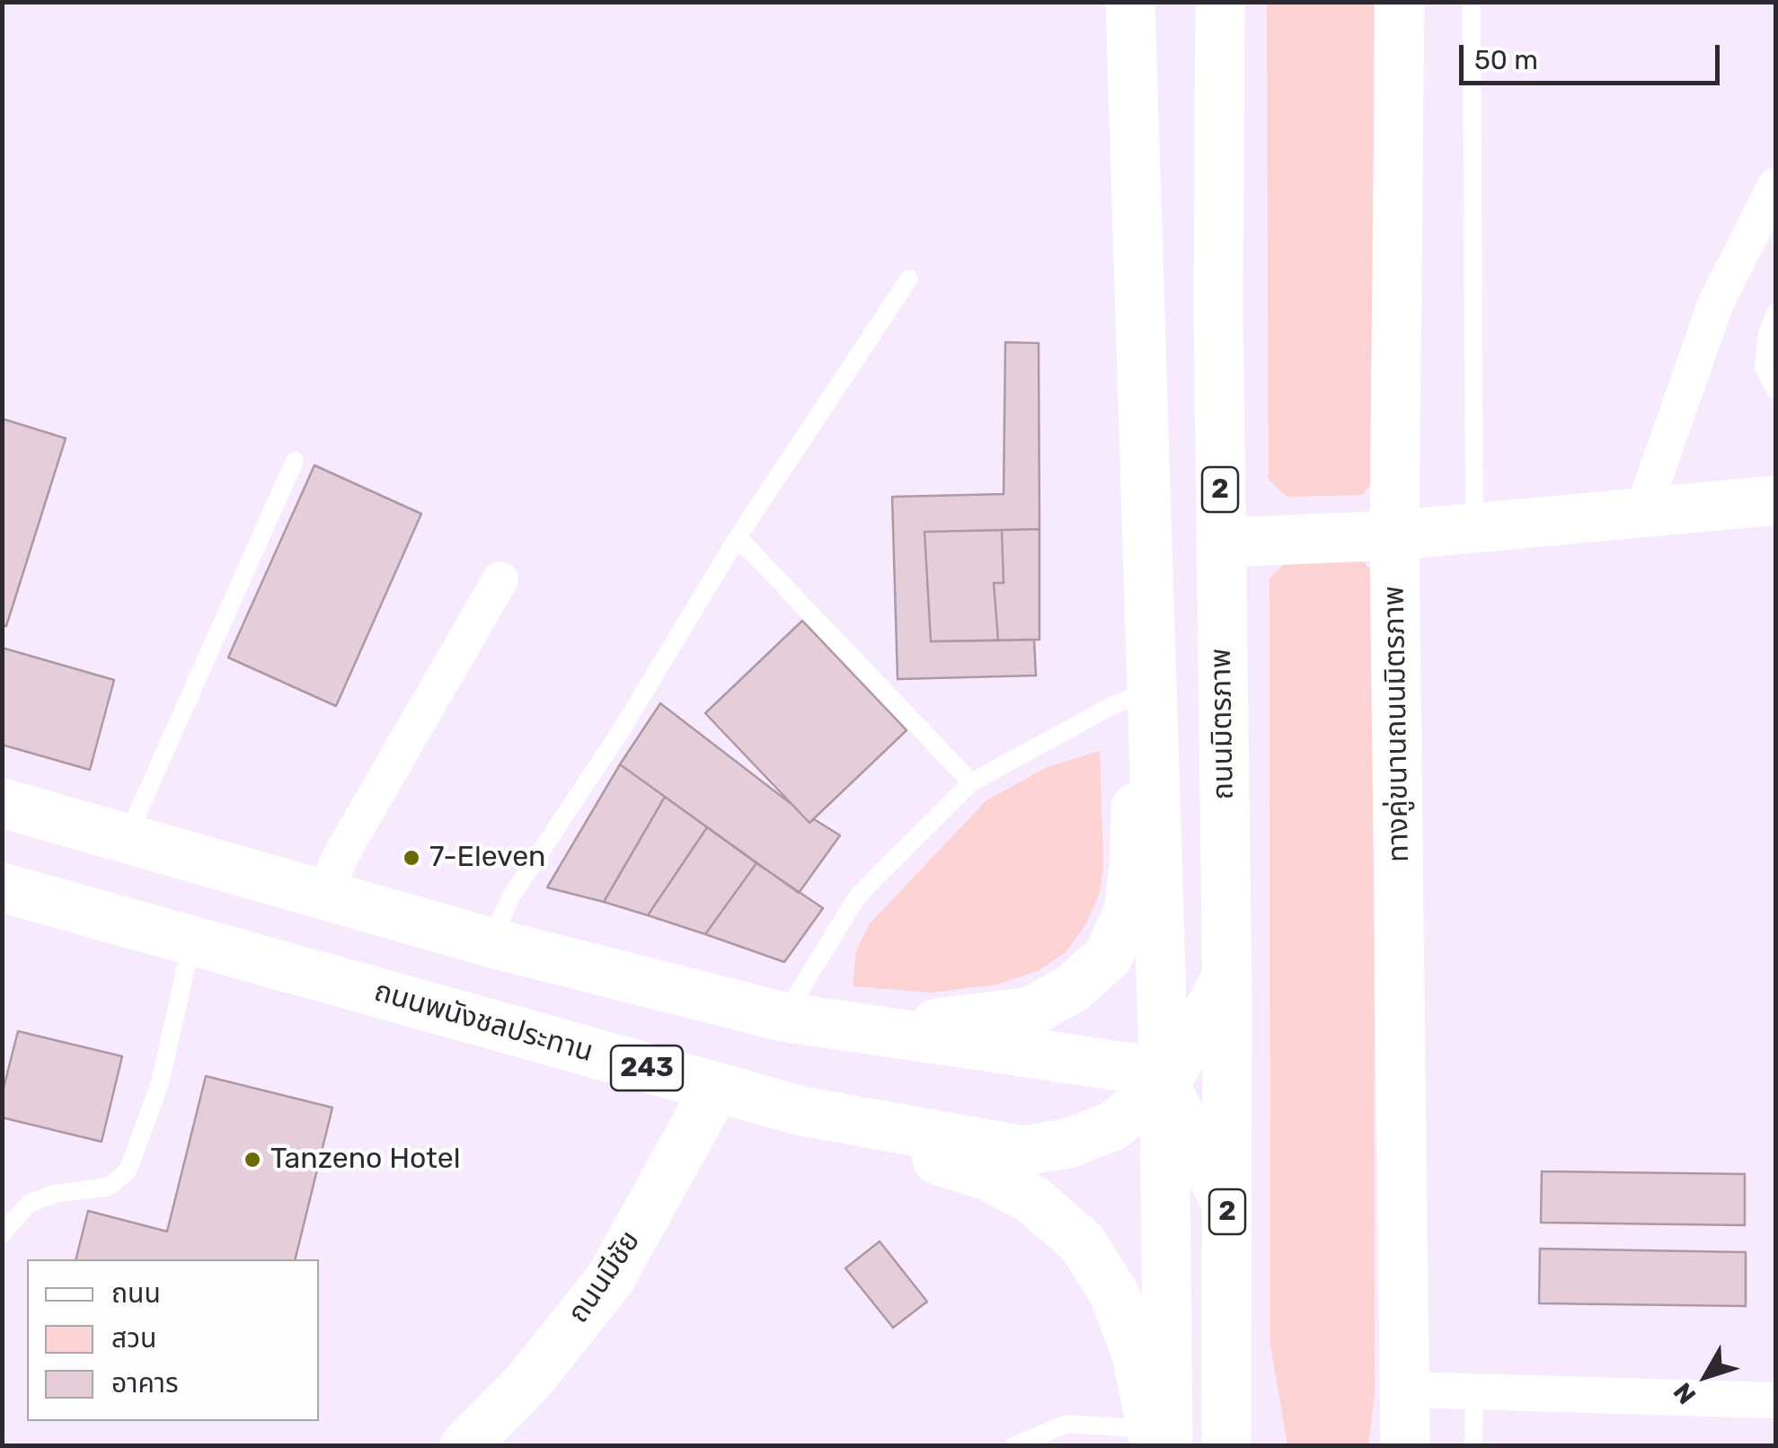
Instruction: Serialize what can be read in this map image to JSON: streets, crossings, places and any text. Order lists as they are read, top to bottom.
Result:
{
  "streets": {
    "main road": [
      "2",
      "ถนนมิตรภาพ",
      "ทางคู่ขนานถนนมิตรภาพ",
      "ถนนพนังชลประทาน",
      "243",
      "ถนนมีชัย"
    ]
  },
  "crossings": [
    ["2", "ถนนพนังชลประทาน"],
    ["ถนนมิตรภาพ", "ถนนพนังชลประทาน"],
    ["ถนนพนังชลประทาน", "ถนนมีชัย"]
  ],
  "places": ["7-Eleven", "Tanzeno Hotel"],
  "legend": ["ถนน", "สวน", "อาคาร"],
  "scale_bar": "50 m",
  "north": "bottom left"
}
